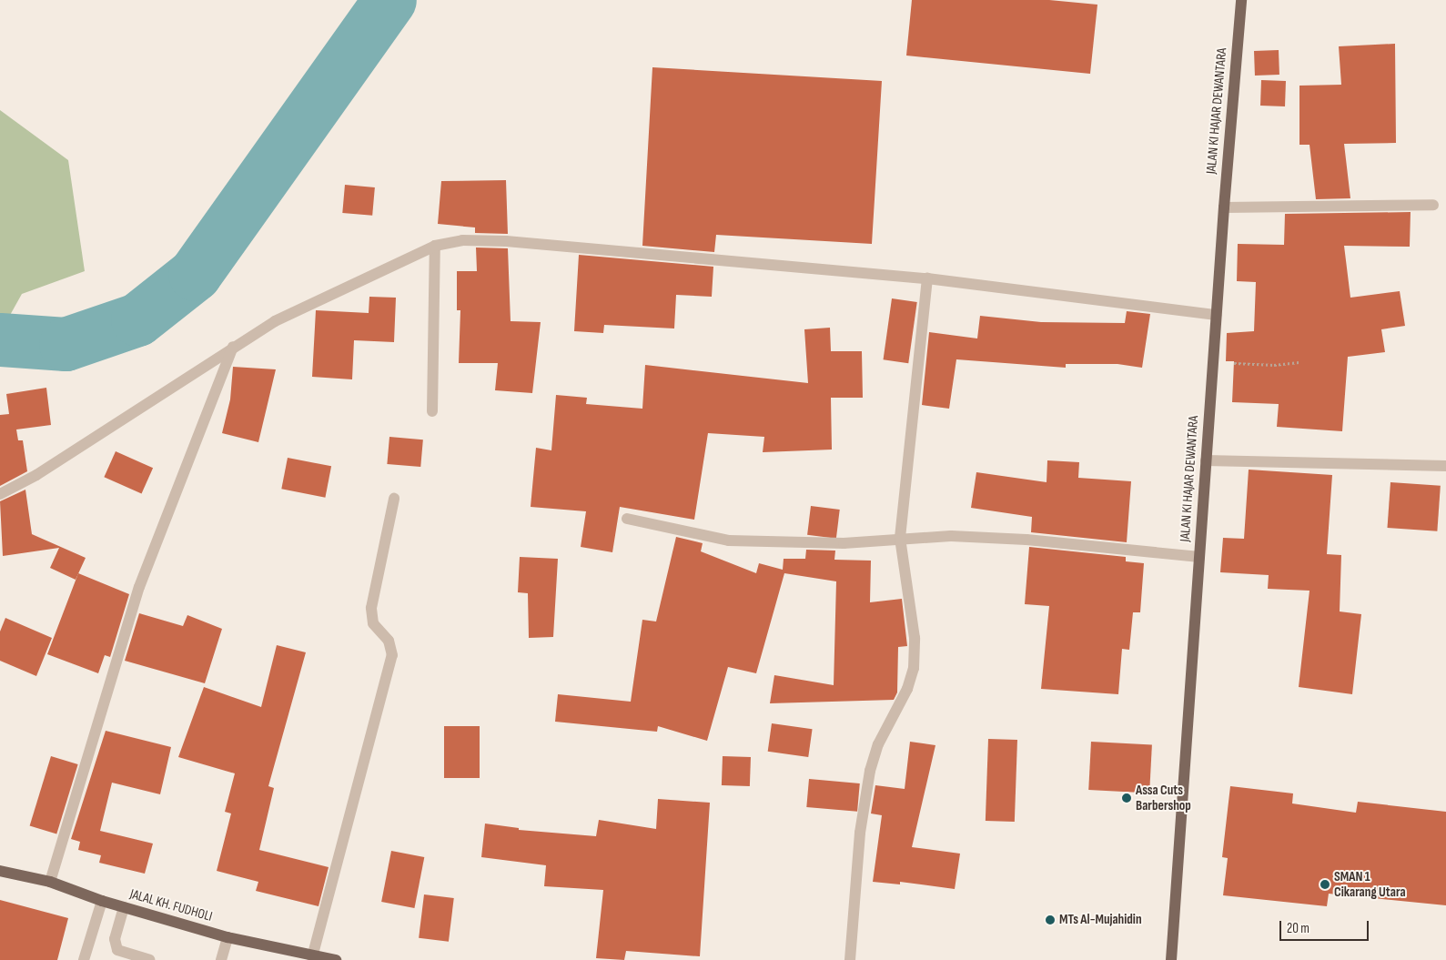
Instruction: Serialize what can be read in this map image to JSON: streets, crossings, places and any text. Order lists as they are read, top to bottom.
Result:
{
  "streets": {
    "main road": ["JALAN KI HAJAR DEWANTARA", "JALAL KH. FUDHOLI"]
  },
  "places": ["Assa Cuts Barbershop", "SMAN 1 Cikarang Utara", "MTs Al-Mujahidin"],
  "scale_bar": "20 m"
}
